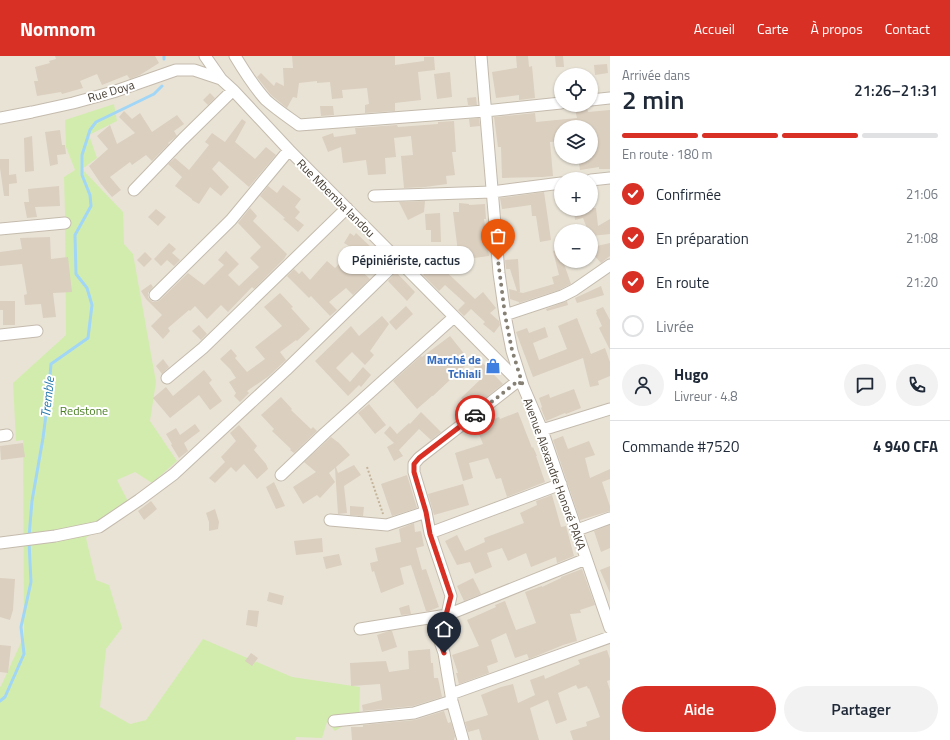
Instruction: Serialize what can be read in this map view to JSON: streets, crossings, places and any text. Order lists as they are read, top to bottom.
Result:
{
  "streets": {
    "street": ["Rue Doya", "Rue Mbemba landou", "Avenue Alexandre Honoré PAKA"]
  },
  "crossings": [
    ["Rue Doya", "Rue Mbemba landou"],
    ["Rue Mbemba landou", "Avenue Alexandre Honoré PAKA"]
  ],
  "water": ["Tremble"],
  "parks": ["Redstone"],
  "places": {
    "other": ["Pépiniériste, cactus"],
    "shop": ["Marché de Tchiali"]
  },
  "page": {
    "header": "Nomnom",
    "nav": [
      "Accueil",
      "Carte",
      "À propos",
      "Contact"
    ],
    "heading": ["2 min", "Arrivée dans", "21:26–21:31"],
    "panel": [
      "Hugo",
      "Livreur · 4.8",
      "Commande #7520",
      "4 940 CFA"
    ],
    "map_buttons": ["+", "−"],
    "bar": "En route · 180 m",
    "list": [
      ["Confirmée", "21:06"],
      ["En préparation", "21:08"],
      ["En route", "21:20"],
      "Livrée"
    ],
    "bubble": "Pépiniériste, cactus",
    "buttons": ["Aide", "Partager"]
  }
}
